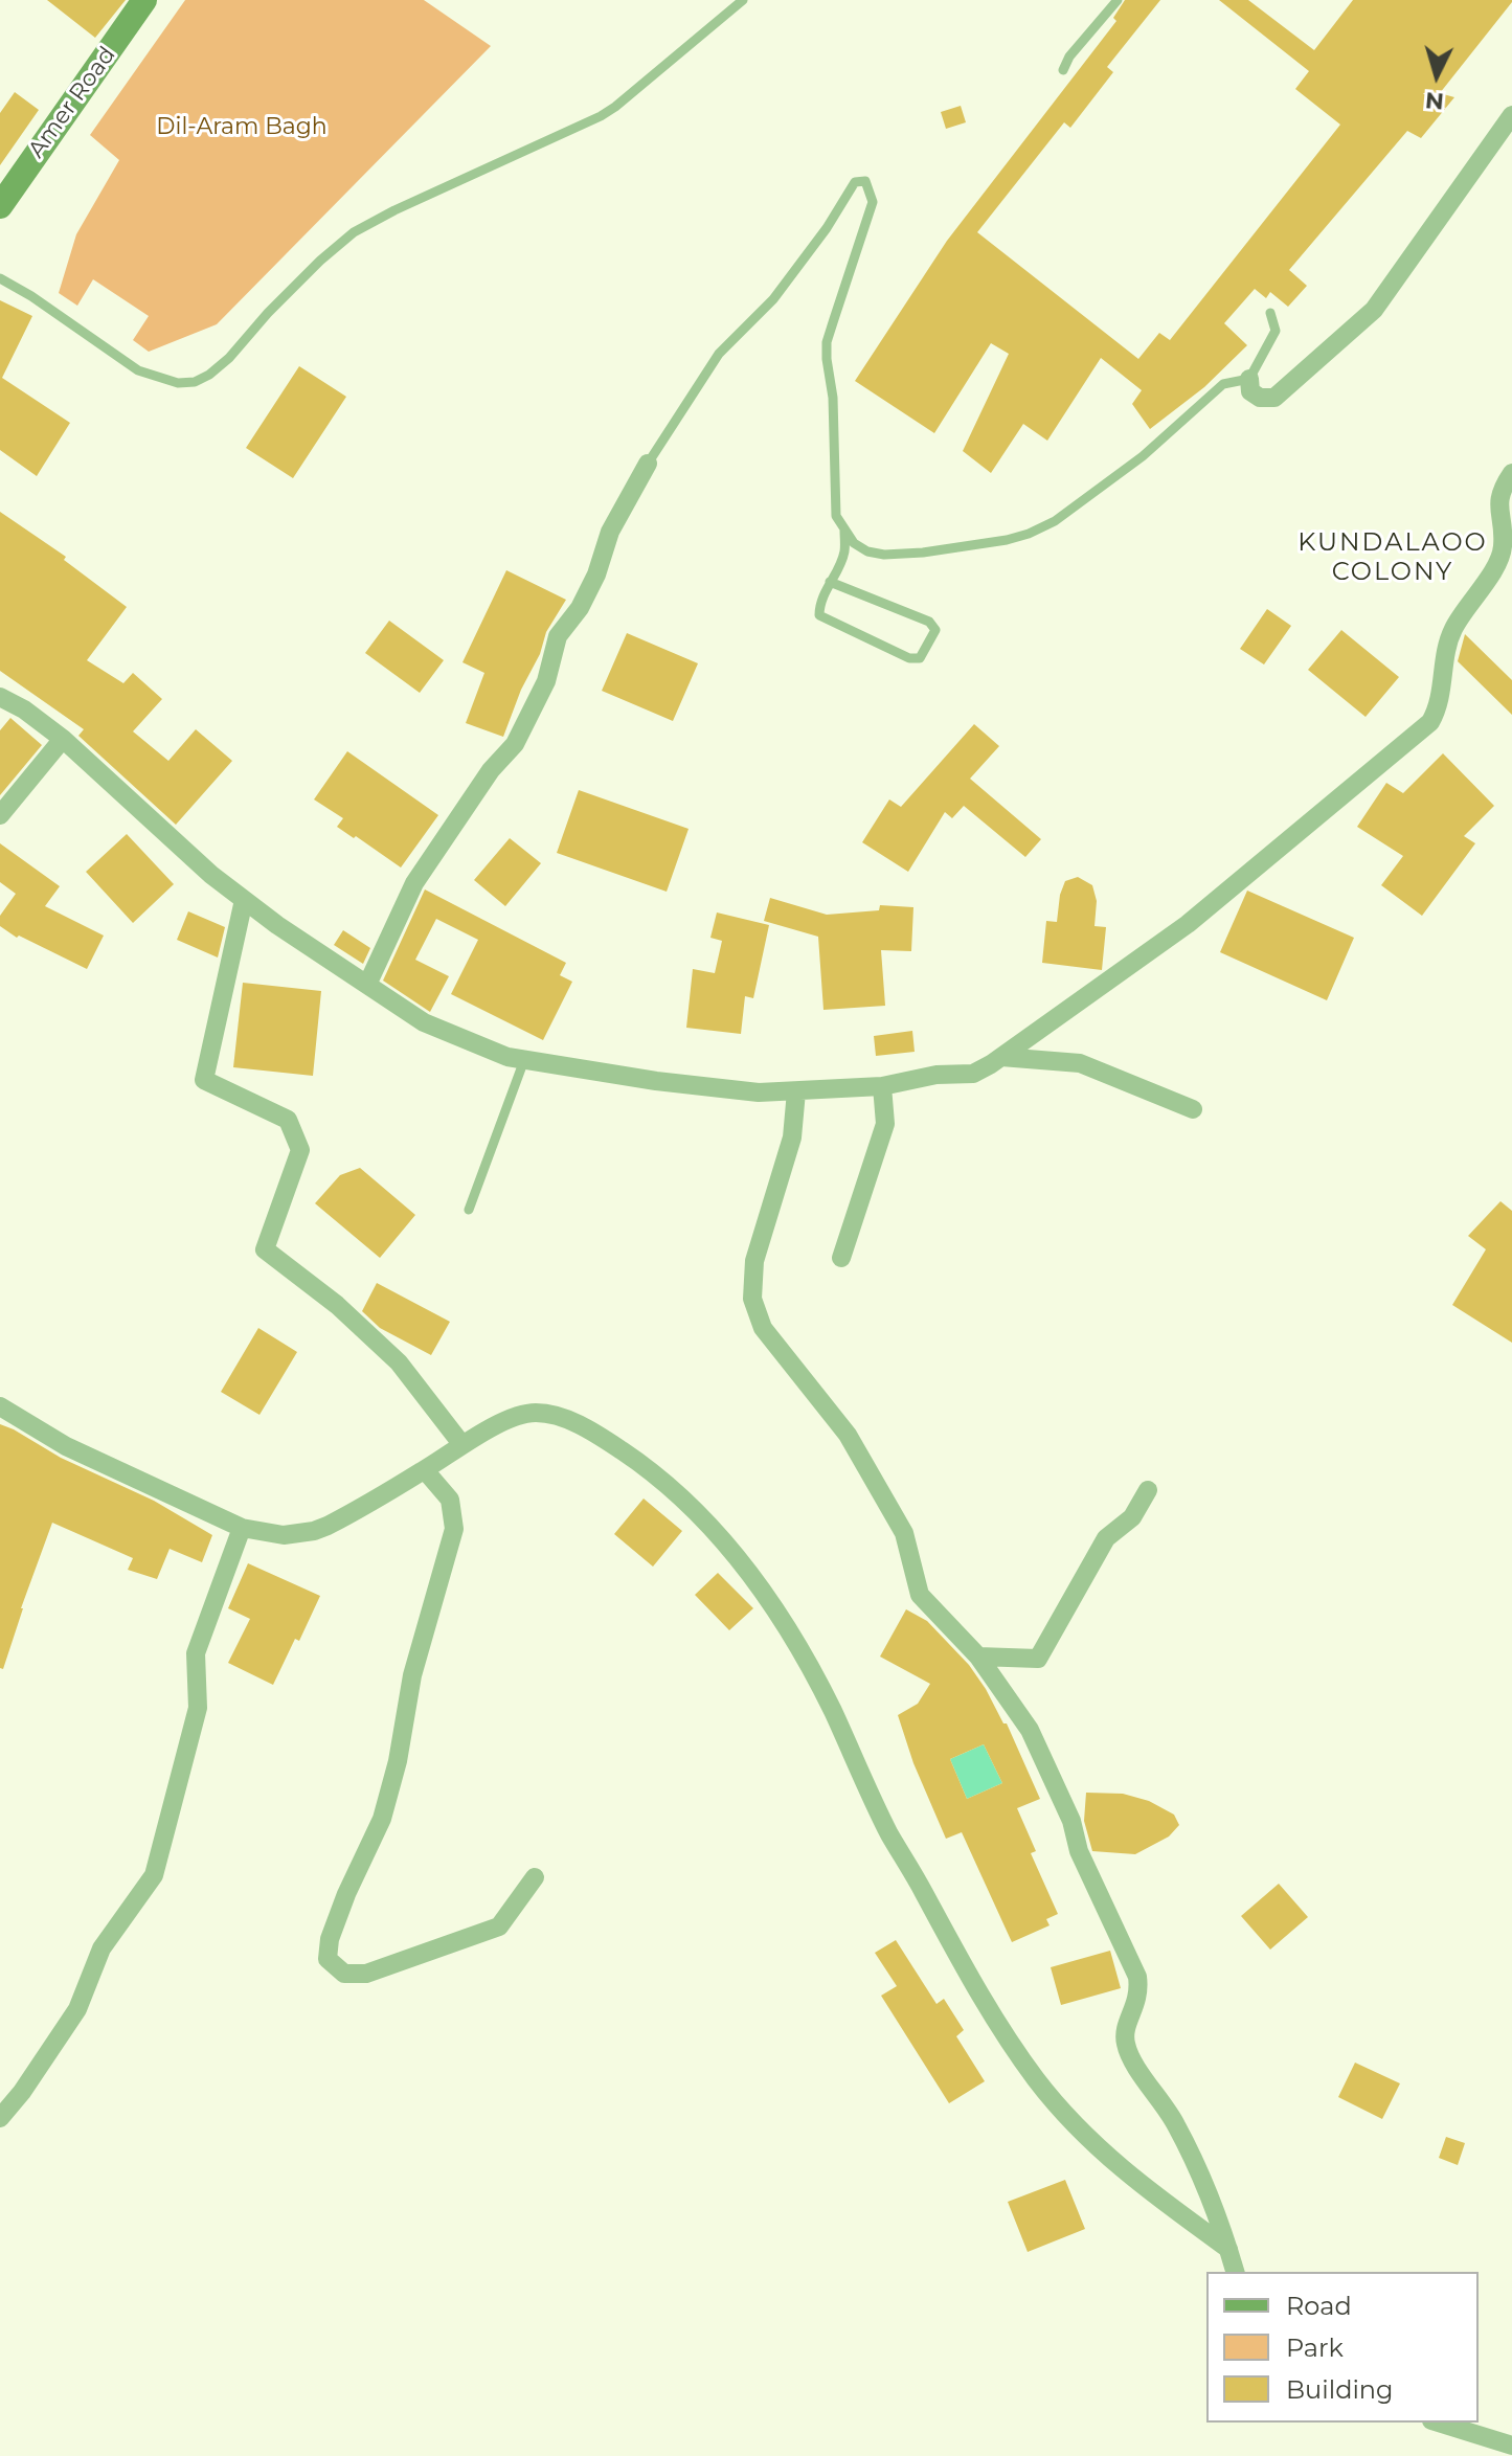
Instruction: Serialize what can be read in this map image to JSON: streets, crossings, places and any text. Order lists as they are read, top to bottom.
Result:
{
  "streets": {
    "main road": ["Amer Road"]
  },
  "districts": ["KUNDALAOO COLONY"],
  "parks": ["Dil-Aram Bagh"],
  "legend": ["Road", "Park", "Building"],
  "north": "bottom"
}
